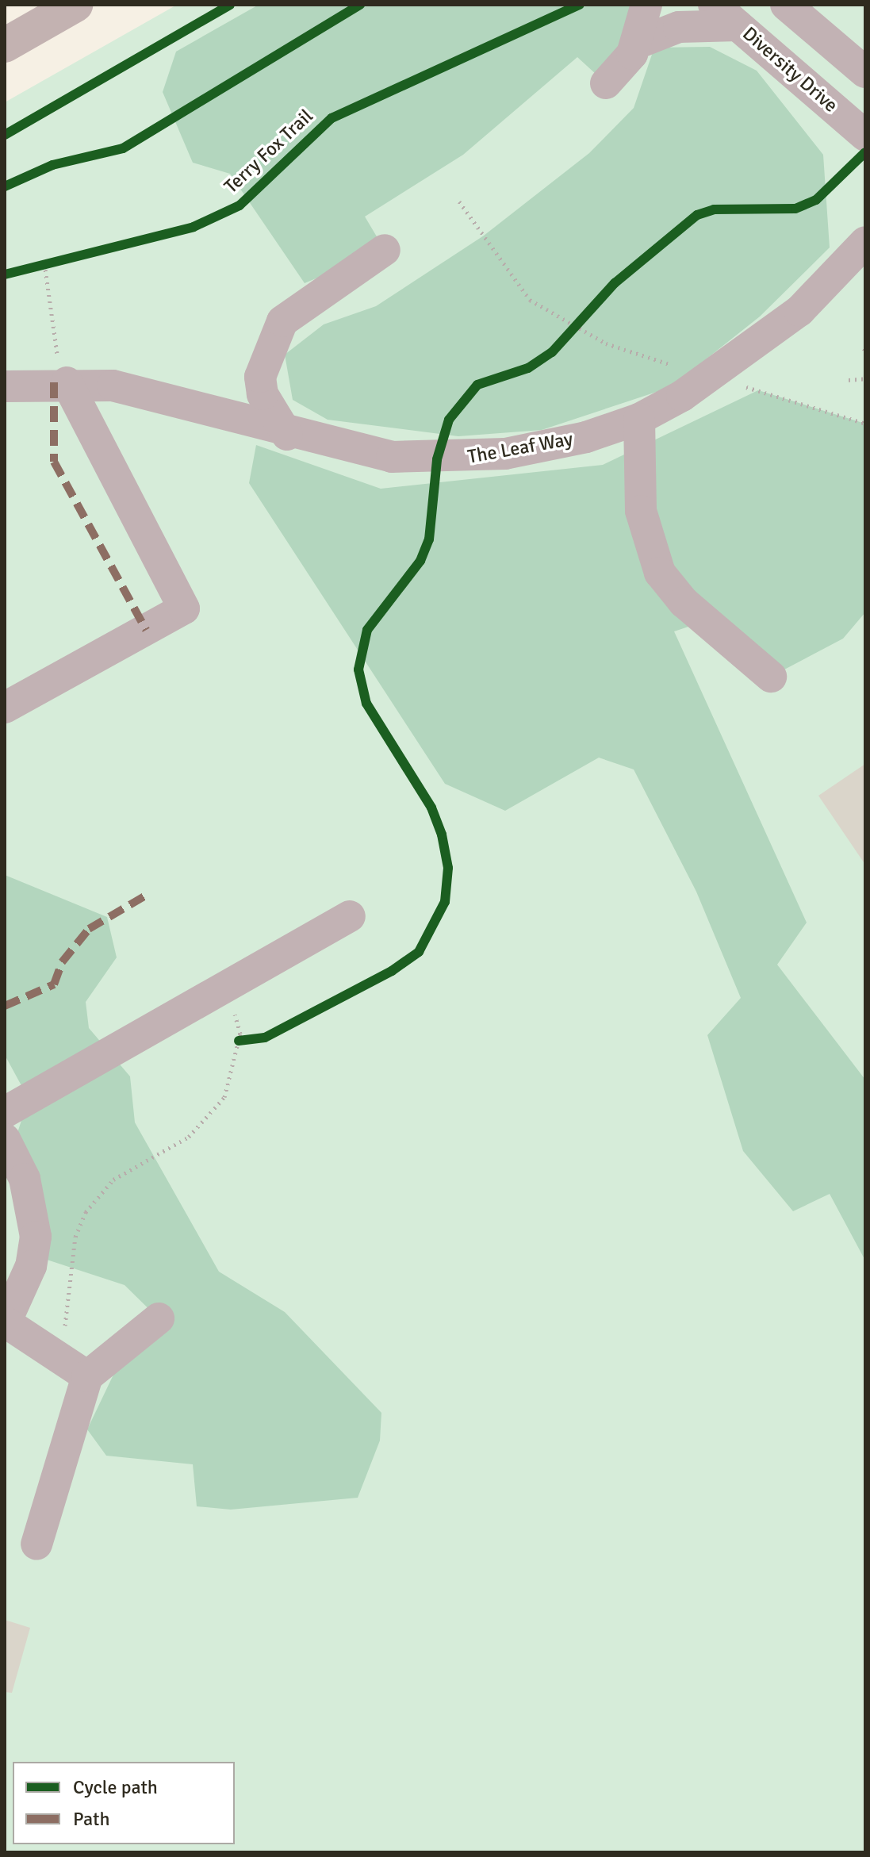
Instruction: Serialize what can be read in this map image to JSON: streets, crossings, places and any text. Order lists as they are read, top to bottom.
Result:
{
  "streets": {
    "street": ["Diversity Drive", "The Leaf Way"],
    "cycle path": ["Terry Fox Trail"]
  },
  "legend": ["Cycle path", "Path"]
}
